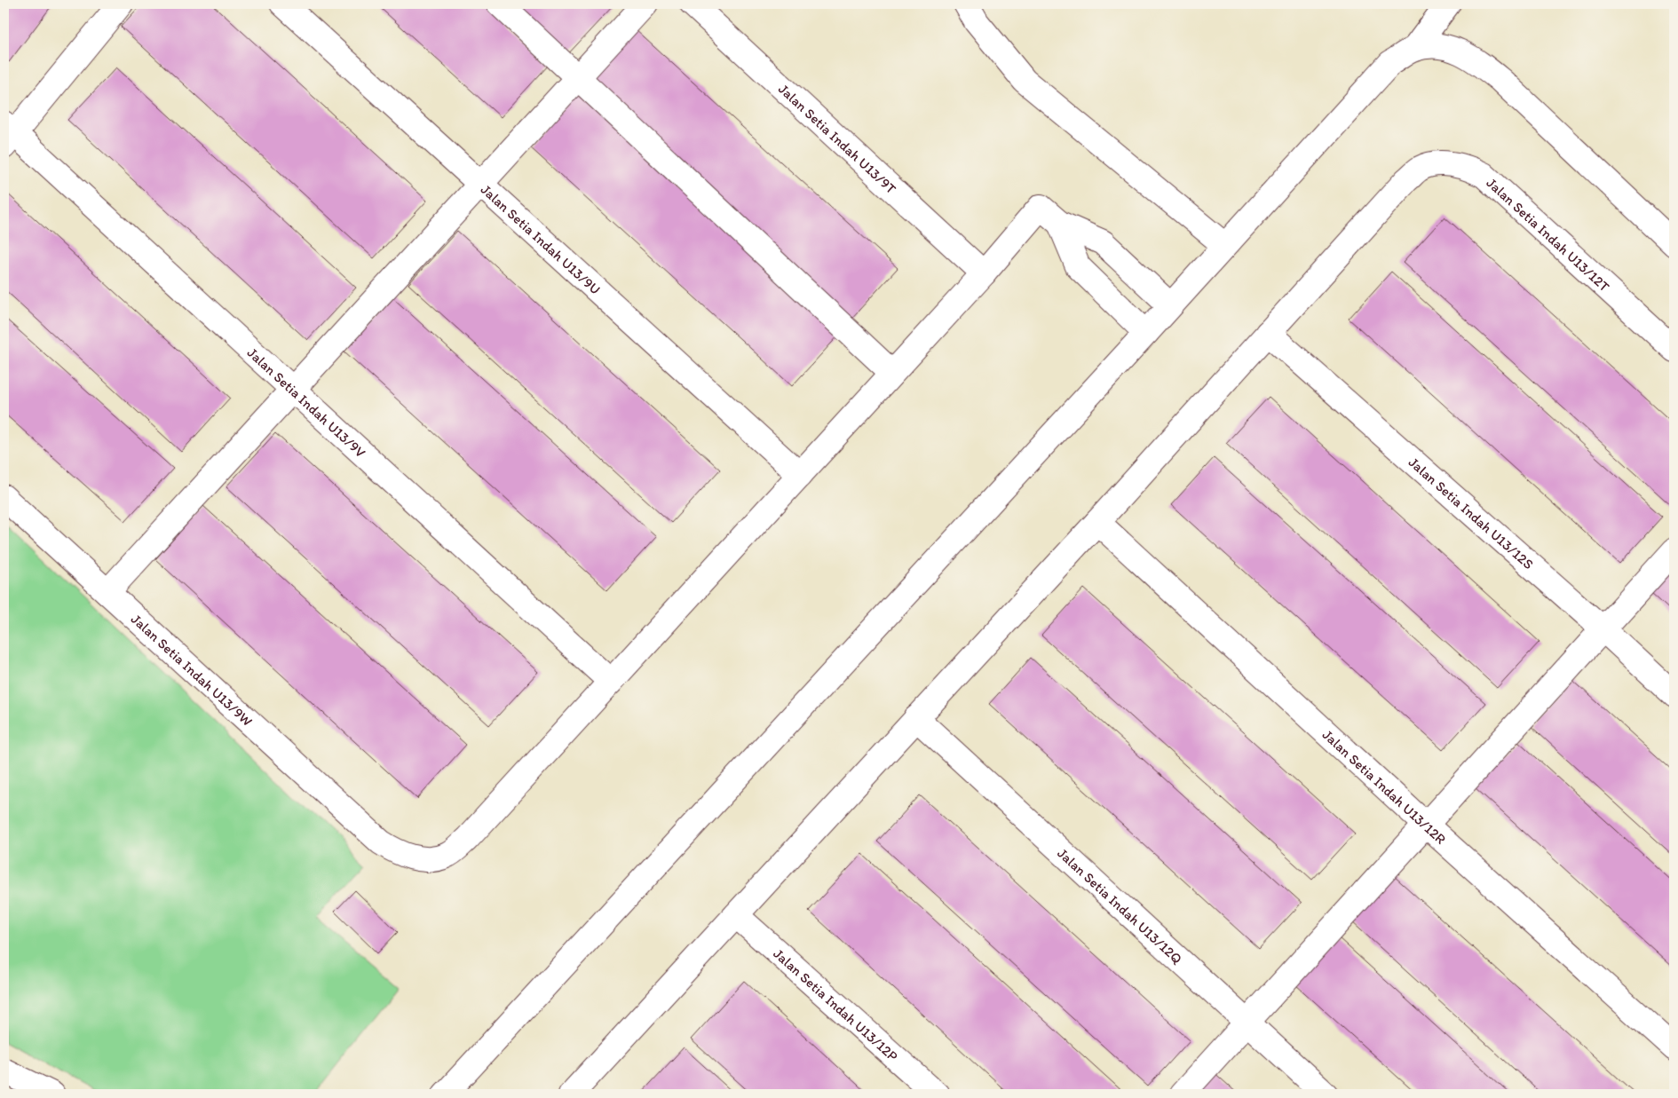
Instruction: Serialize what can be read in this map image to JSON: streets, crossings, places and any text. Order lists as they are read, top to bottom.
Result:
{
  "streets": {
    "street": [
      "Jalan Setia Indah U13/9T",
      "Jalan Setia Indah U13/12T",
      "Jalan Setia Indah U13/9U",
      "Jalan Setia Indah U13/9V",
      "Jalan Setia Indah U13/12S",
      "Jalan Setia Indah U13/9W",
      "Jalan Setia Indah U13/12R",
      "Jalan Setia Indah U13/12Q",
      "Jalan Setia Indah U13/12P"
    ]
  },
  "crossings": [
    ["Jalan Setia Indah U13/9T", "Jalan Setia Indah U13/9W"],
    ["Jalan Setia Indah U13/12T", "Jalan Setia Indah U13/12S"],
    ["Jalan Setia Indah U13/12T", "Jalan Setia Indah U13/12R"],
    ["Jalan Setia Indah U13/12T", "Jalan Setia Indah U13/12Q"],
    ["Jalan Setia Indah U13/12T", "Jalan Setia Indah U13/12P"],
    ["Jalan Setia Indah U13/9U", "Jalan Setia Indah U13/9W"],
    ["Jalan Setia Indah U13/9V", "Jalan Setia Indah U13/9W"]
  ]
}
